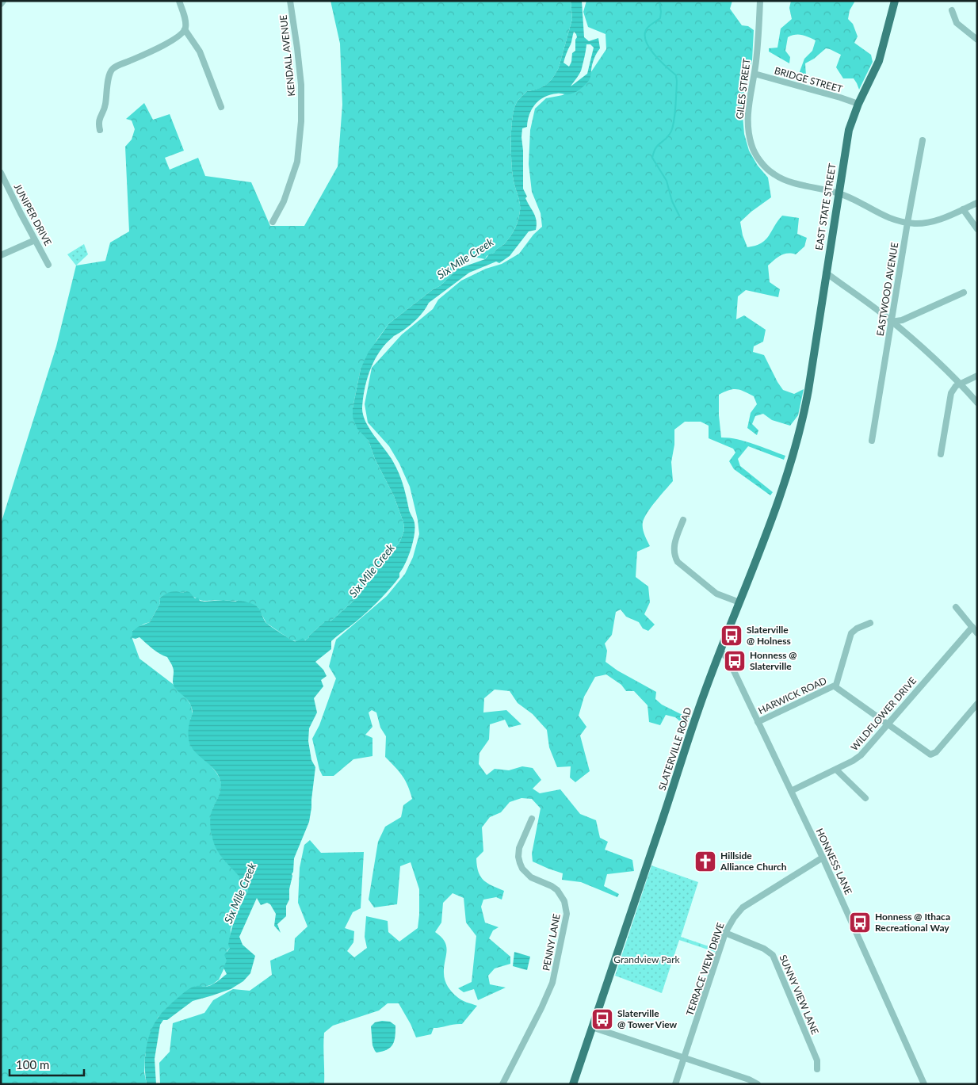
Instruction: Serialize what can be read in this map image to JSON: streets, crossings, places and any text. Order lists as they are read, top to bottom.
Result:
{
  "streets": {
    "highway": ["EAST STATE STREET", "SLATERVILLE ROAD"],
    "street": [
      "KENDALL AVENUE",
      "BRIDGE STREET",
      "GILES STREET",
      "JUNIPER DRIVE",
      "EASTWOOD AVENUE",
      "HARWICK ROAD",
      "WILDFLOWER DRIVE",
      "HONNESS LANE",
      "PENNY LANE",
      "TERRACE VIEW DRIVE",
      "SUNNY VIEW LANE"
    ]
  },
  "crossings": [
    ["BRIDGE STREET", "GILES STREET"],
    ["BRIDGE STREET", "EAST STATE STREET"],
    ["GILES STREET", "EAST STATE STREET"],
    ["GILES STREET", "EASTWOOD AVENUE"],
    ["EAST STATE STREET", "SLATERVILLE ROAD"],
    ["HARWICK ROAD", "HONNESS LANE"],
    ["WILDFLOWER DRIVE", "HONNESS LANE"],
    ["SLATERVILLE ROAD", "HONNESS LANE"],
    ["HONNESS LANE", "TERRACE VIEW DRIVE"],
    ["TERRACE VIEW DRIVE", "SUNNY VIEW LANE"]
  ],
  "water": ["Six Mile Creek"],
  "parks": ["Grandview Park"],
  "places": {
    "bus stop": [
      "Slaterville @ Holness",
      "Honness @ Slaterville",
      "Honness @ Ithaca Recreational Way",
      "Slaterville @ Tower View"
    ],
    "church": ["Hillside Alliance Church"]
  },
  "scale_bar": "100 m"
}
